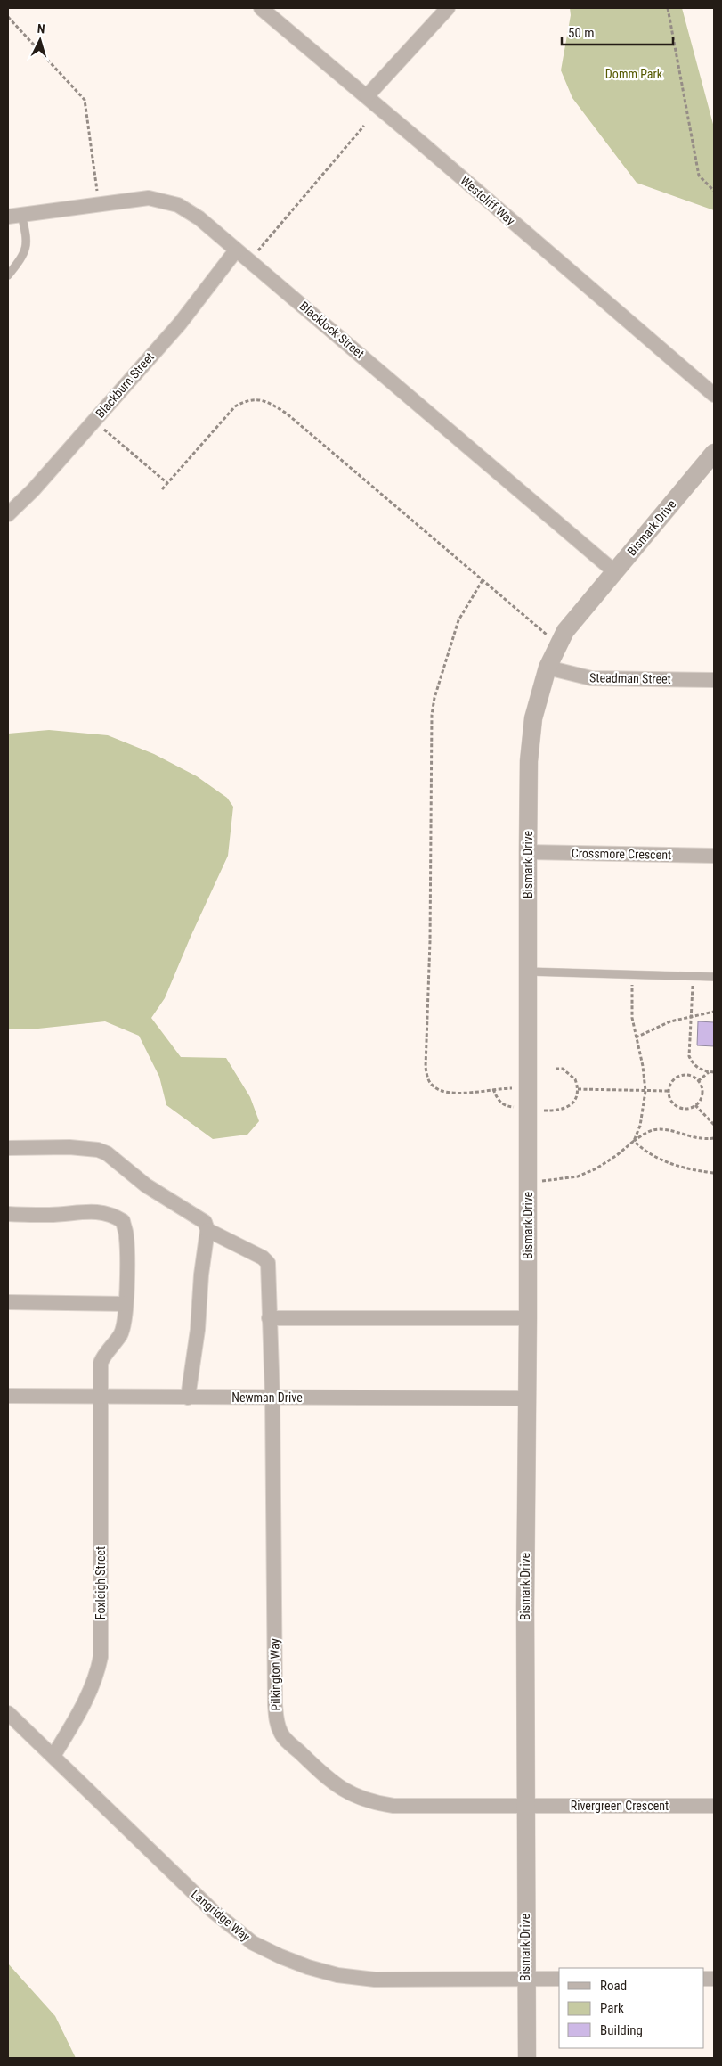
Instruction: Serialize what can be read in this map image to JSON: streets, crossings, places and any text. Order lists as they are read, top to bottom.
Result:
{
  "streets": {
    "street": [
      "Westcliff Way",
      "Blacklock Street",
      "Blackburn Street",
      "Bismark Drive",
      "Steadman Street",
      "Crossmore Crescent",
      "Newman Drive",
      "Foxleigh Street",
      "Pilkington Way",
      "Rivergreen Crescent",
      "Langridge Way"
    ]
  },
  "crossings": [
    ["Blacklock Street", "Blackburn Street"],
    ["Blacklock Street", "Bismark Drive"],
    ["Bismark Drive", "Steadman Street"],
    ["Bismark Drive", "Crossmore Crescent"],
    ["Bismark Drive", "Newman Drive"],
    ["Bismark Drive", "Pilkington Way"],
    ["Bismark Drive", "Rivergreen Crescent"],
    ["Bismark Drive", "Langridge Way"],
    ["Newman Drive", "Foxleigh Street"],
    ["Newman Drive", "Pilkington Way"],
    ["Foxleigh Street", "Langridge Way"],
    ["Pilkington Way", "Rivergreen Crescent"]
  ],
  "parks": ["Domm Park"],
  "legend": ["Road", "Park", "Building"],
  "scale_bar": "50 m",
  "north": "top"
}
